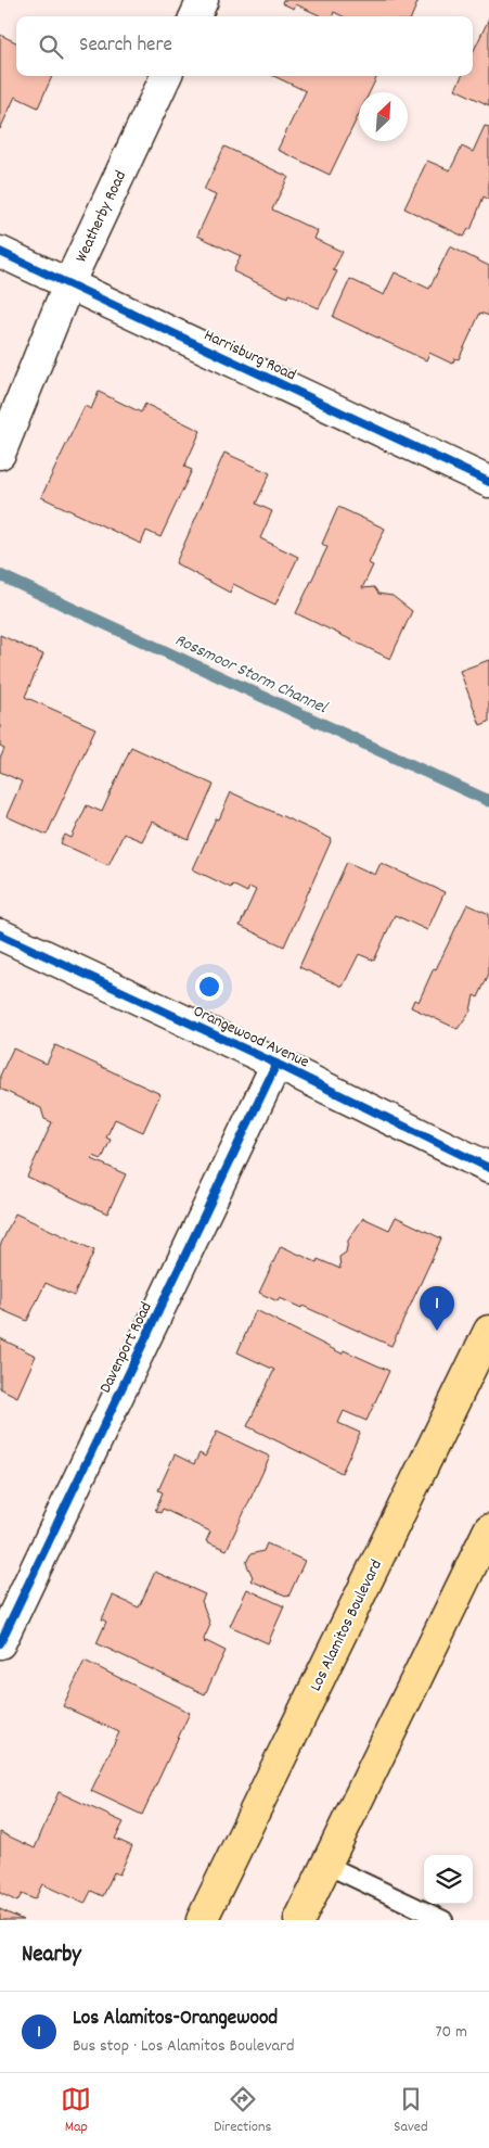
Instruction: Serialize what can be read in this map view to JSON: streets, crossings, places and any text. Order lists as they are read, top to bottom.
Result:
{
  "streets": {
    "main road": ["Los Alamitos Boulevard"],
    "street": [
      "Weatherby Road",
      "Harrisburg Road",
      "Orangewood Avenue",
      "Davenport Road"
    ]
  },
  "crossings": [
    ["Weatherby Road", "Harrisburg Road"],
    ["Orangewood Avenue", "Davenport Road"]
  ],
  "water": ["Rossmoor Storm Channel"],
  "north": "top right",
  "page": {
    "search": "Search here",
    "pins": "1",
    "heading": "Nearby",
    "list": [
      {
        "mark": "1",
        "name": "Los Alamitos-Orangewood",
        "note": "Bus stop · Los Alamitos Boulevard",
        "value": "70 m"
      }
    ],
    "nav": ["Map", "Directions", "Saved"]
  }
}
